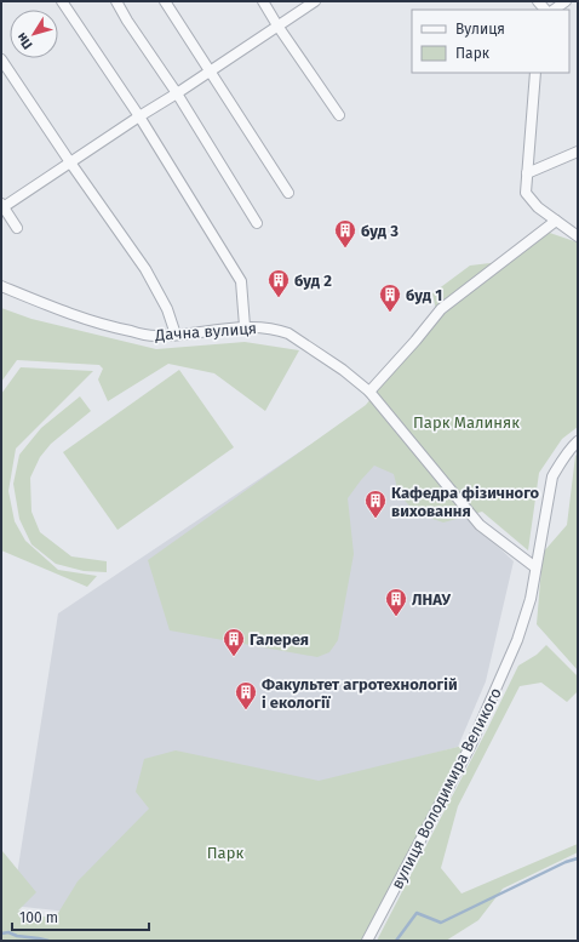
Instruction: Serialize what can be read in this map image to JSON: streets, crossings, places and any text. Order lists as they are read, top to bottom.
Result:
{
  "streets": {
    "street": ["Дачна вулиця", "вулиця Володимира Великого"]
  },
  "crossings": [
    ["Дачна вулиця", "вулиця Володимира Великого"]
  ],
  "parks": ["Парк Малиняк", "Парк"],
  "places": {
    "building": [
      "буд 3",
      "буд 2",
      "буд 1",
      "Кафедра фізичного виховання",
      "ЛНАУ",
      "Галерея",
      "Факультет агротехнологій і екології"
    ]
  },
  "legend": ["Вулиця", "Парк"],
  "scale_bar": "100 m",
  "north": "bottom left"
}
